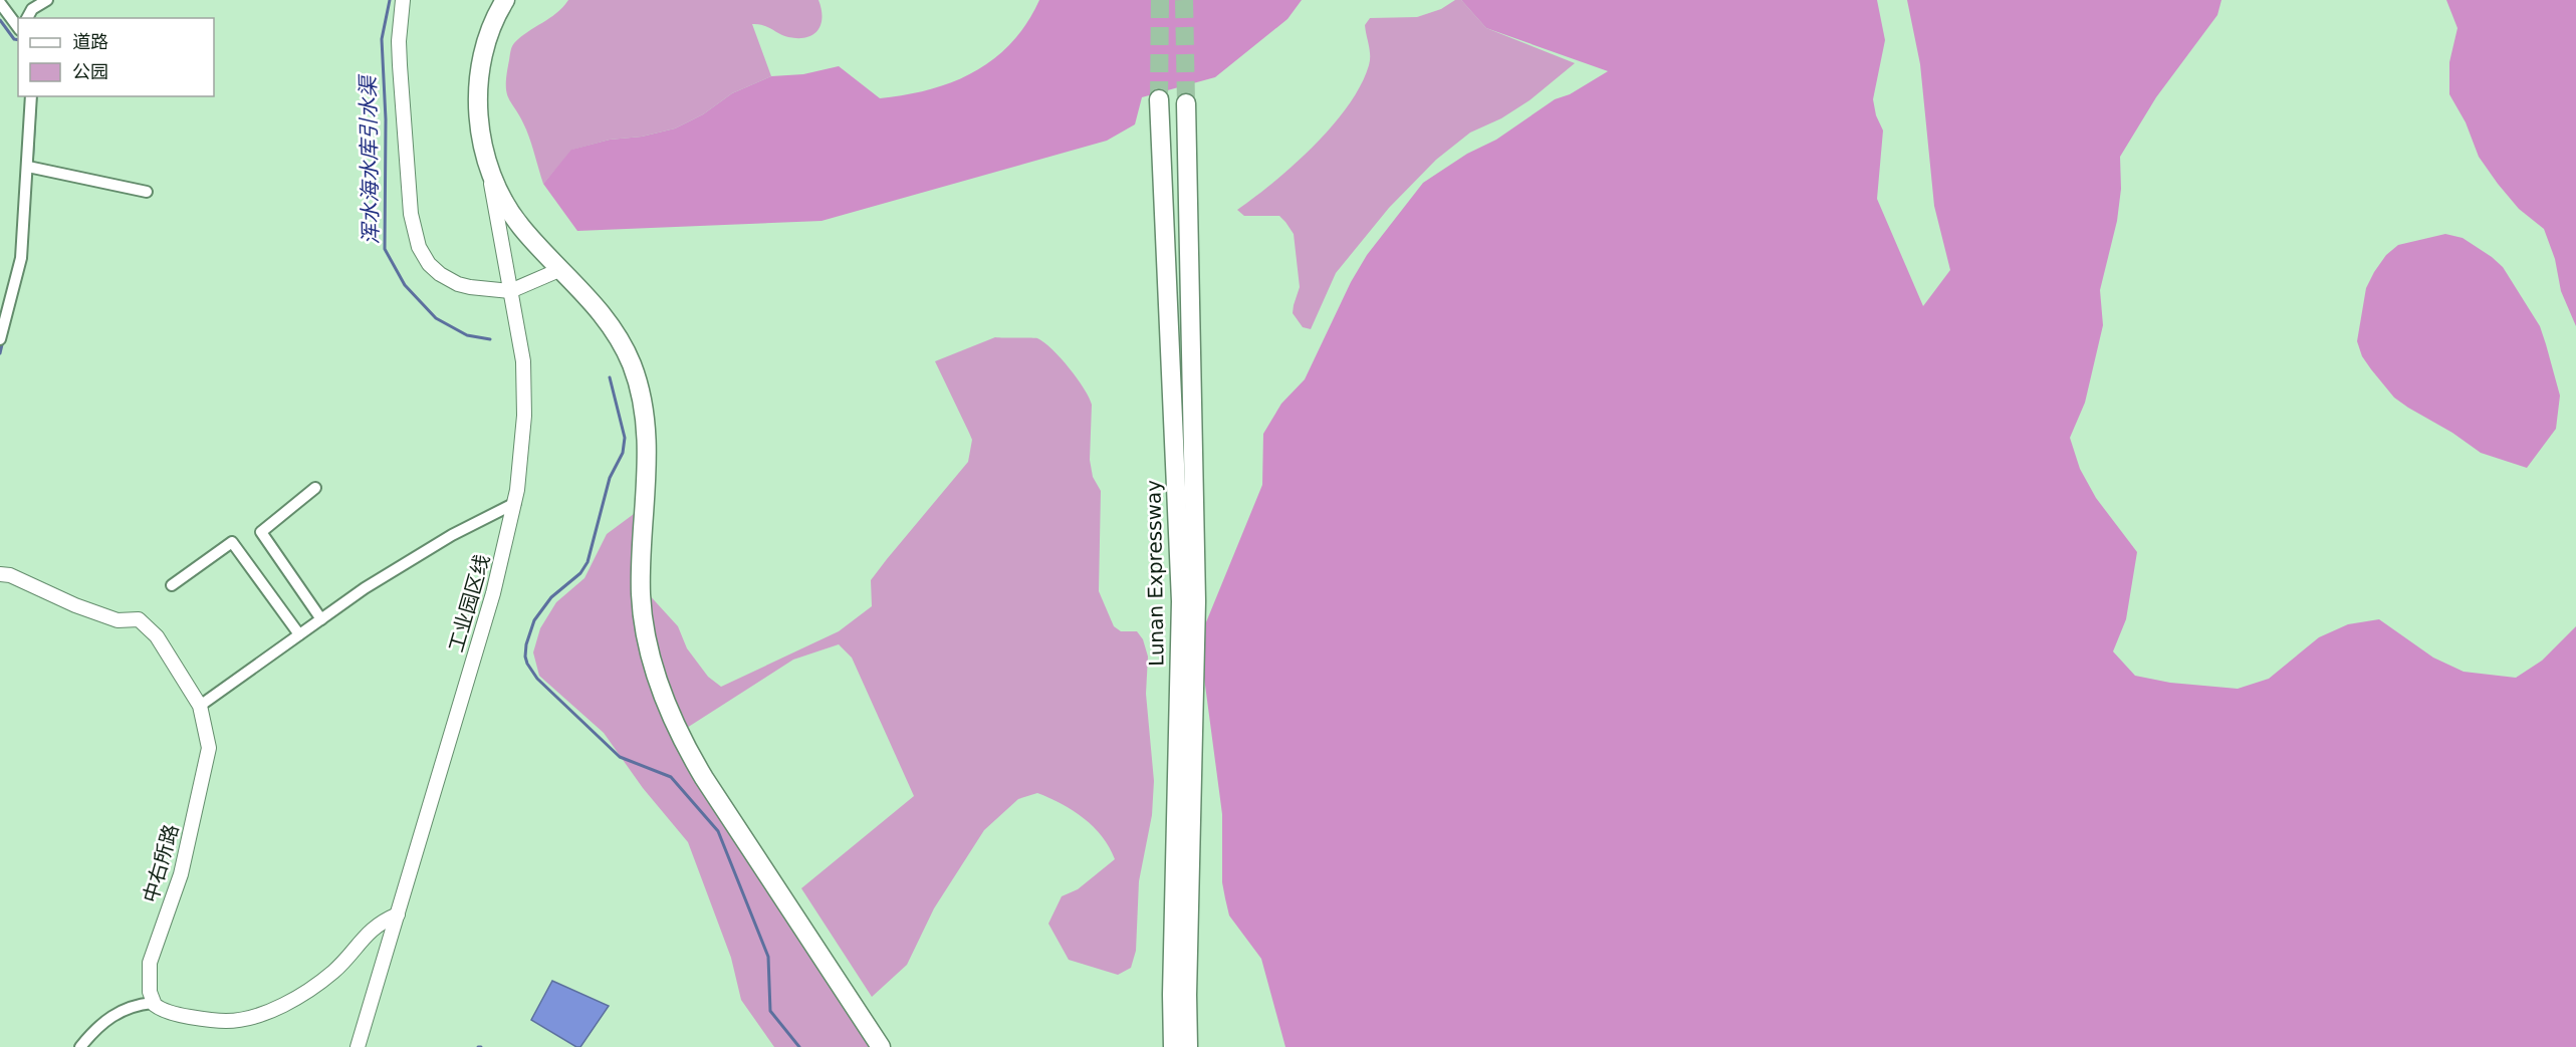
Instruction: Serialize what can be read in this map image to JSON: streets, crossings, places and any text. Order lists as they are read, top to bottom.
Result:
{
  "streets": {
    "highway": ["Lunan Expressway"],
    "street": ["工业园区线", "中右所路"]
  },
  "water": ["浑水海水库引水渠"],
  "legend": ["道路", "公园"]
}
